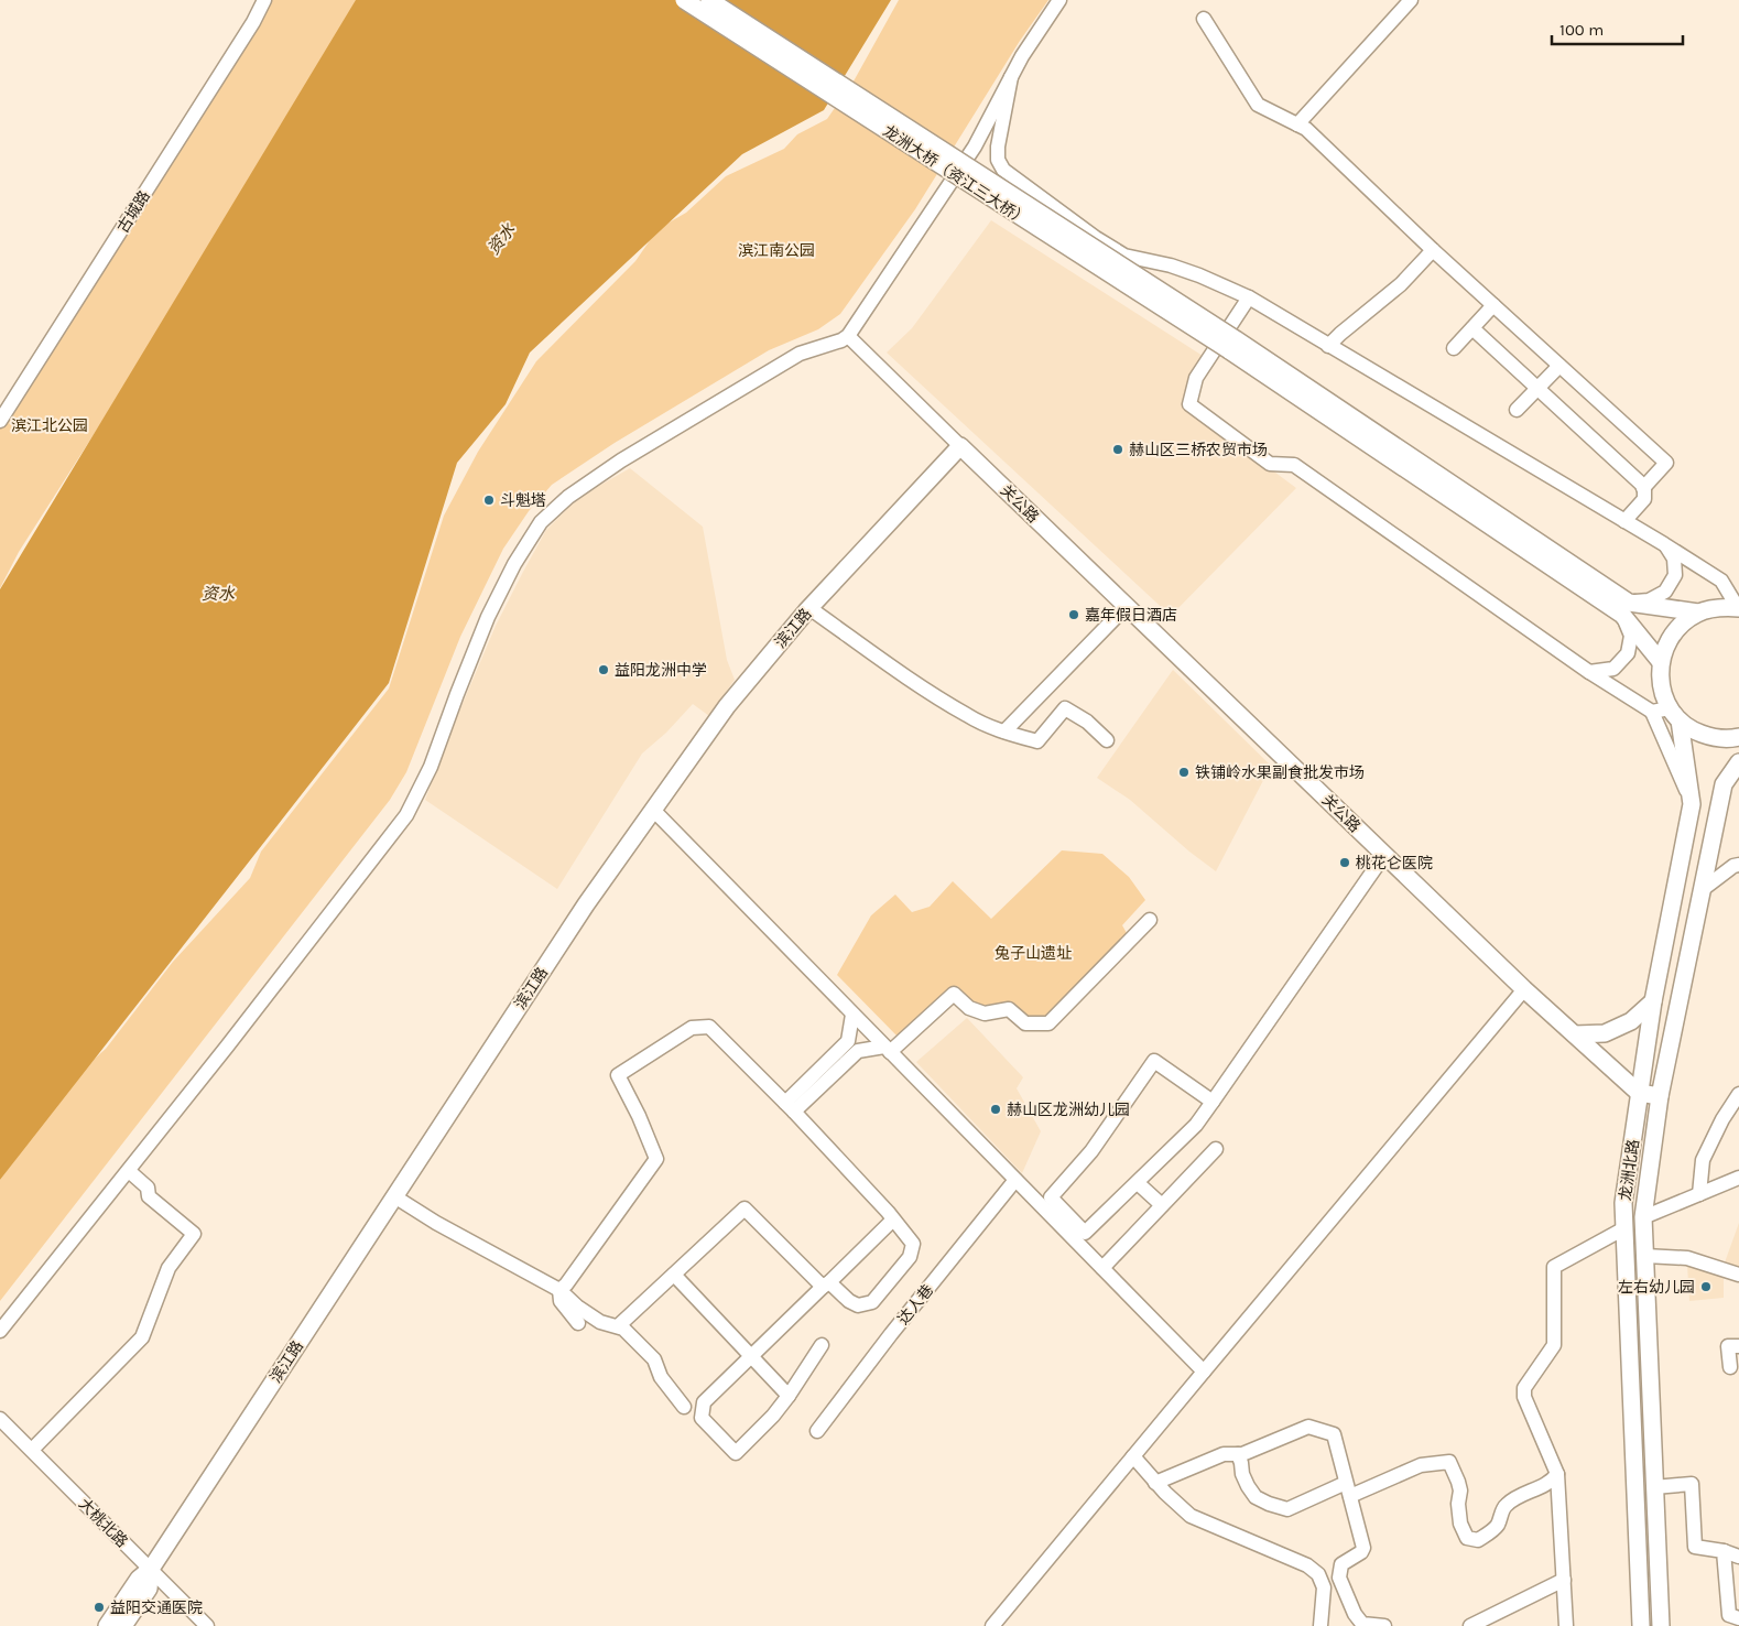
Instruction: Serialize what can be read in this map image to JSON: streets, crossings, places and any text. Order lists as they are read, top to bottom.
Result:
{
  "streets": {
    "main road": [
      "龙洲大桥（资江三大桥）",
      "关公路",
      "滨江路",
      "龙洲北路"
    ],
    "street": ["古城路", "达人巷", "大桃北路"]
  },
  "crossings": [
    ["关公路", "滨江路"],
    ["关公路", "龙洲北路"],
    ["滨江路", "大桃北路"]
  ],
  "water": ["资水"],
  "parks": ["滨江南公园", "滨江北公园", "兔子山遗址"],
  "places": [
    "赫山区三桥农贸市场",
    "斗魁塔",
    "嘉年假日酒店",
    "益阳龙洲中学",
    "铁铺岭水果副食批发市场",
    "桃花仑医院",
    "赫山区龙洲幼儿园",
    "左右幼儿园",
    "益阳交通医院"
  ],
  "scale_bar": "100 m"
}
